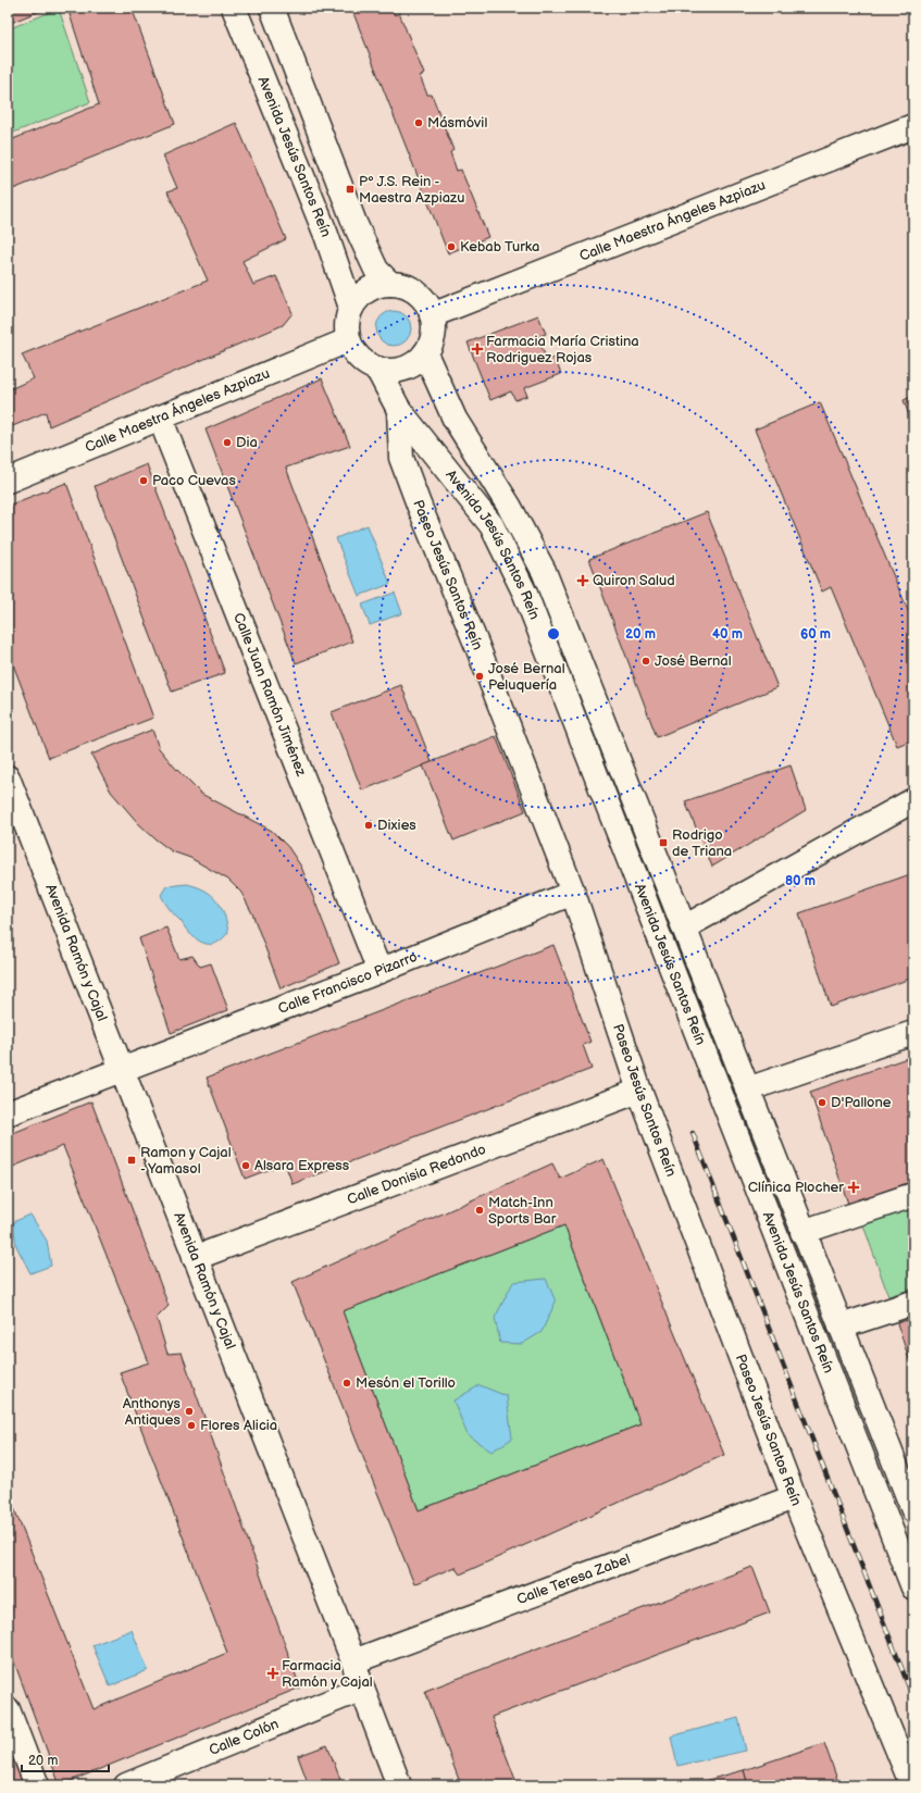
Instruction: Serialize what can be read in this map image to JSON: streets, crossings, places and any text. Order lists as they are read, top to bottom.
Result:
{
  "streets": {
    "street": [
      "Avenida Jesús Santos Reín",
      "Calle Maestra Ángeles Azpiazu",
      "Paseo Jesús Santos Reín",
      "Calle Juan Ramón Jiménez",
      "Avenida Ramón y Cajal",
      "Calle Francisco Pizarro",
      "Calle Donisia Redondo",
      "Calle Teresa Zabel",
      "Calle Colón"
    ]
  },
  "crossings": [
    ["Avenida Jesús Santos Reín", "Calle Maestra Ángeles Azpiazu"],
    ["Avenida Jesús Santos Reín", "Paseo Jesús Santos Reín"],
    ["Calle Maestra Ángeles Azpiazu", "Calle Juan Ramón Jiménez"],
    ["Paseo Jesús Santos Reín", "Calle Francisco Pizarro"],
    ["Paseo Jesús Santos Reín", "Calle Donisia Redondo"],
    ["Paseo Jesús Santos Reín", "Calle Teresa Zabel"],
    ["Calle Juan Ramón Jiménez", "Calle Francisco Pizarro"],
    ["Avenida Ramón y Cajal", "Calle Francisco Pizarro"],
    ["Avenida Ramón y Cajal", "Calle Donisia Redondo"],
    ["Avenida Ramón y Cajal", "Calle Teresa Zabel"],
    ["Avenida Ramón y Cajal", "Calle Colón"]
  ],
  "places": {
    "other": [
      "Másmóvil",
      "Kebab Turka",
      "Dia",
      "Paco Cuevas",
      "José Bernal",
      "José Bernal Peluquería",
      "Dixies",
      "D'Pallone",
      "Alsara Express",
      "Match-Inn Sports Bar",
      "Mesón el Torillo",
      "Anthonys Antiques",
      "Flores Alicia"
    ],
    "transit": ["Pº J.S. Rein - Maestra Azpiazu", "Rodrigo de Triana", "Ramon y Cajal - Yamasol"],
    "health": [
      "Farmacia María Cristina Rodriguez Rojas",
      "Quiron Salud",
      "Clínica Plocher",
      "Farmacia Ramón y Cajal"
    ]
  },
  "scale_bar": "20 m",
  "rings": [
    "20 m",
    "40 m",
    "60 m",
    "80 m"
  ]
}
